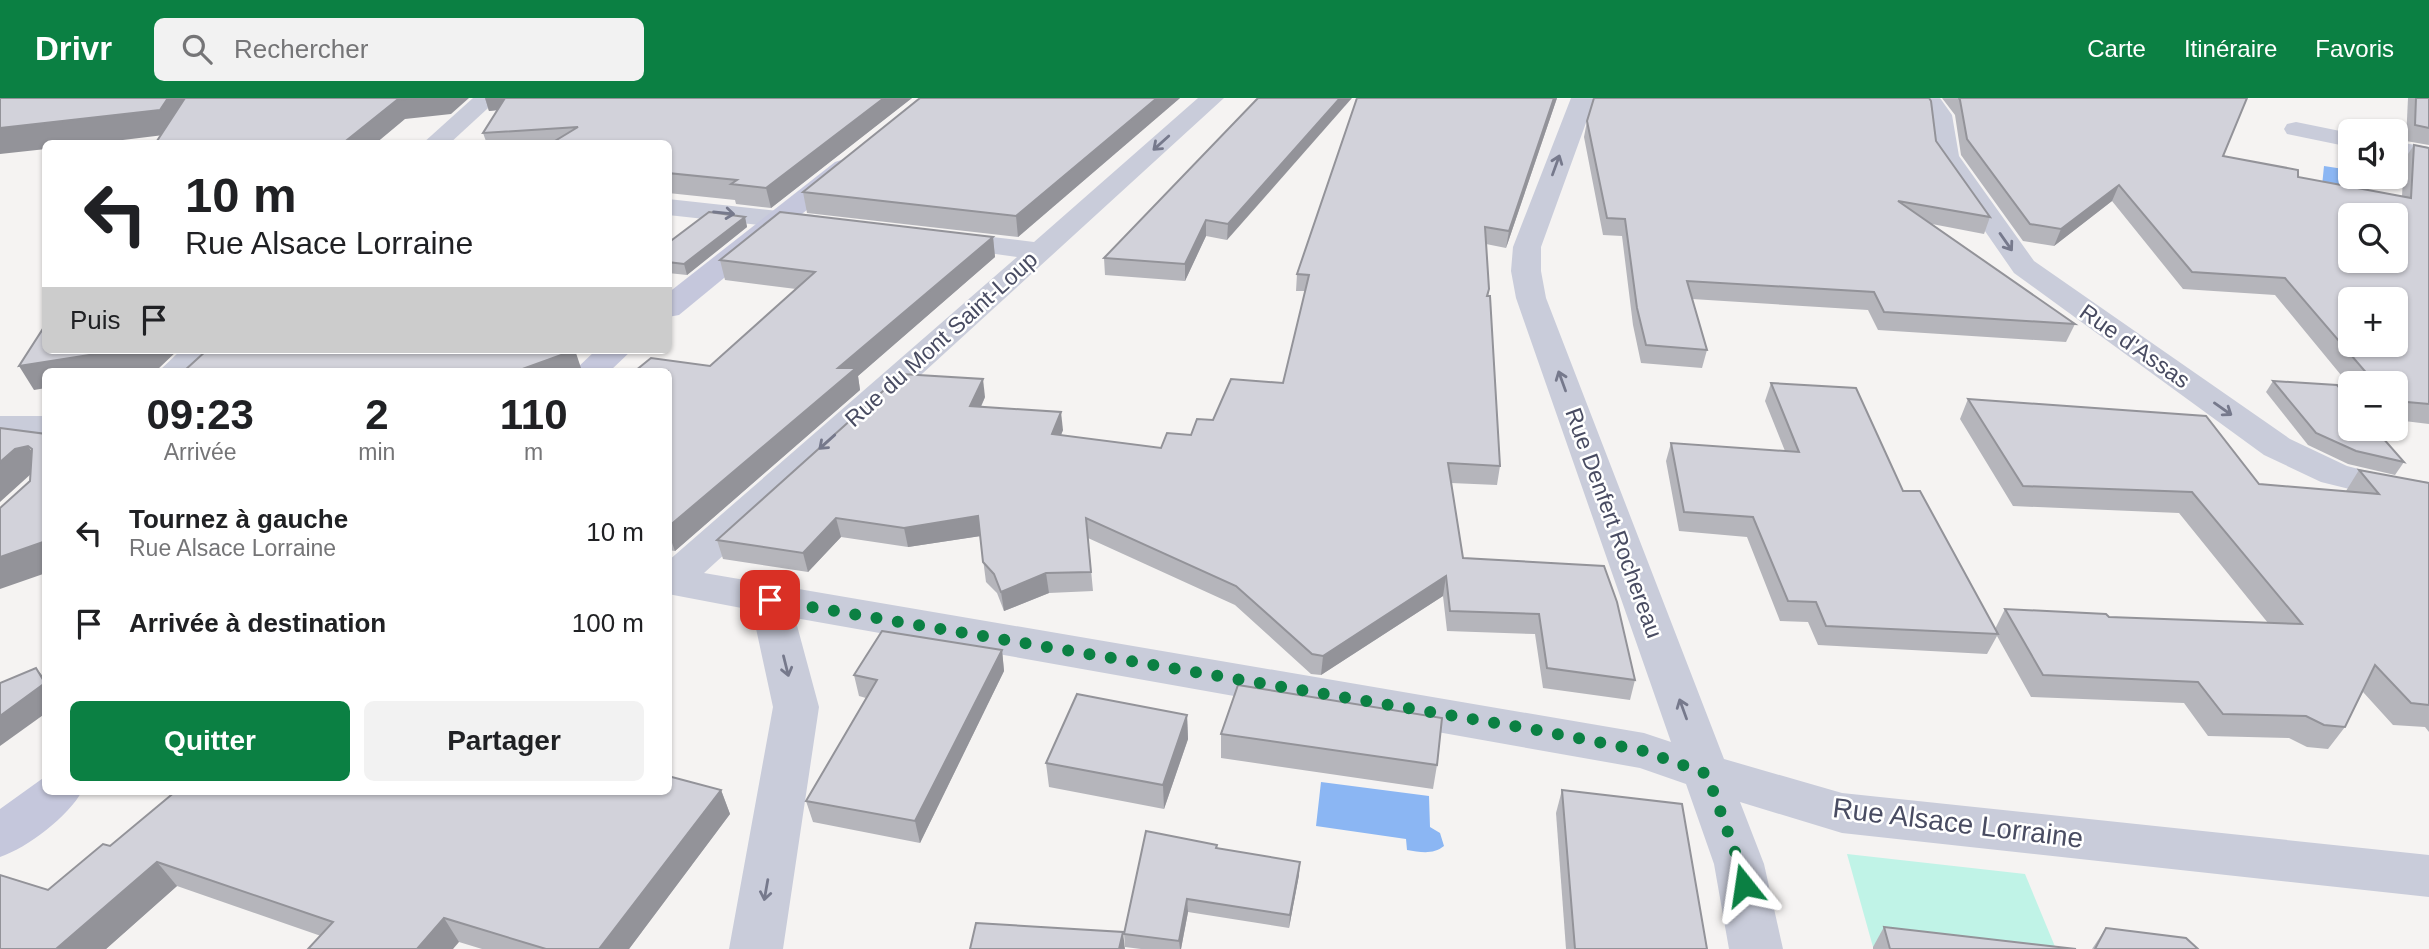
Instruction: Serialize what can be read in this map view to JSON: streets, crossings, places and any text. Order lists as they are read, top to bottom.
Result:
{
  "streets": {
    "street": [
      "Rue du Mont Saint-Loup",
      "Rue d'Assas",
      "Rue Denfert Rochereau",
      "Rue Alsace Lorraine"
    ]
  },
  "crossings": [
    ["Rue Denfert Rochereau", "Rue Alsace Lorraine"]
  ],
  "one_way": ["Rue du Mont Saint-Loup", "Rue d'Assas", "Rue Denfert Rochereau"],
  "page": {
    "header": "Drivr",
    "search": "Rechercher",
    "nav": ["Carte", "Itinéraire", "Favoris"],
    "map_buttons": ["+", "−"],
    "turn": ["10 m", "Rue Alsace Lorraine"],
    "then": "Puis",
    "eta": [
      "09:23",
      "Arrivée",
      "2",
      "min",
      "110",
      "m"
    ],
    "list": [
      {
        "name": "Tournez à gauche",
        "note": "Rue Alsace Lorraine",
        "value": "10 m"
      },
      {
        "name": "Arrivée à destination",
        "value": "100 m"
      }
    ],
    "buttons": ["Quitter", "Partager"]
  }
}
